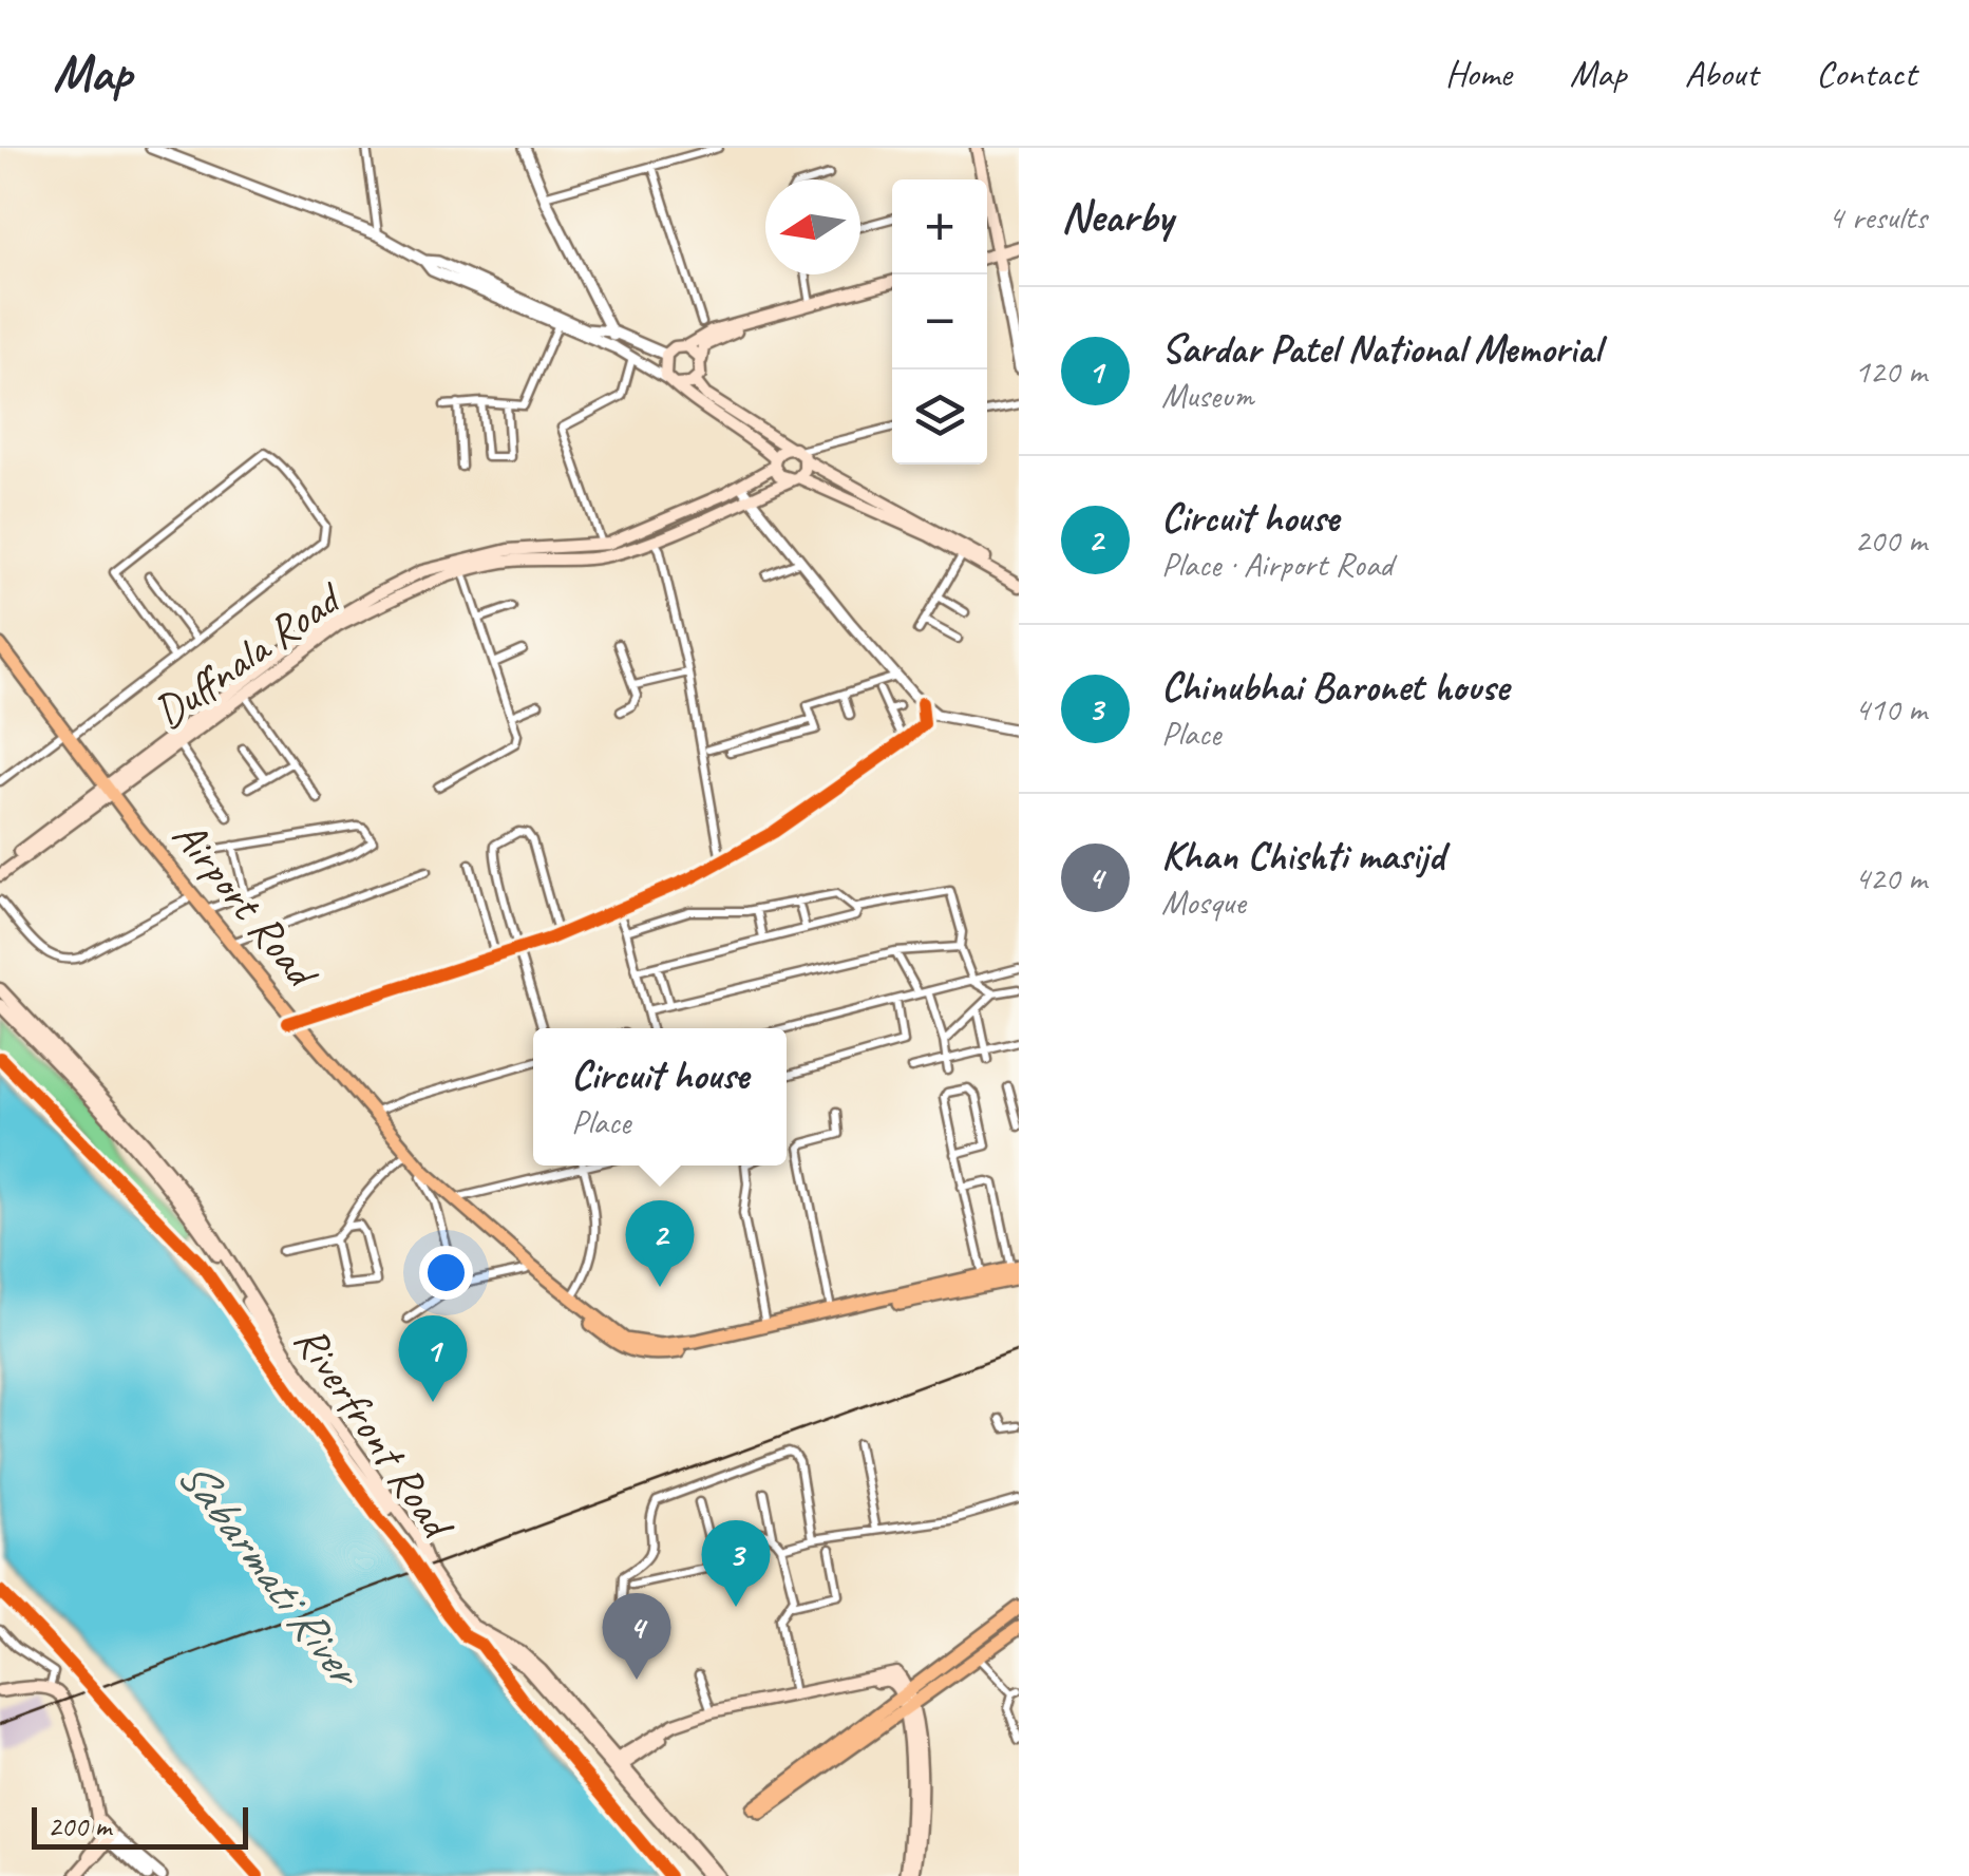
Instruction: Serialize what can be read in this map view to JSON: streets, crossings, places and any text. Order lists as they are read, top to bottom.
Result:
{
  "streets": {
    "main road": ["Duffnala Road", "Airport Road", "Riverfront Road"]
  },
  "crossings": [
    ["Duffnala Road", "Airport Road"]
  ],
  "water": ["Sabarmati River"],
  "scale_bar": "200 m",
  "north": "left",
  "page": {
    "header": "Map",
    "nav": [
      "Home",
      "Map",
      "About",
      "Contact"
    ],
    "heading": ["Nearby", "4 results"],
    "map_buttons": ["+", "−"],
    "list": [
      {
        "mark": "1",
        "name": "Sardar Patel National Memorial",
        "note": "Museum",
        "value": "120 m"
      },
      {
        "mark": "2",
        "name": "Circuit house",
        "note": "Place · Airport Road",
        "value": "200 m"
      },
      {
        "mark": "3",
        "name": "Chinubhai Baronet house",
        "note": "Place",
        "value": "410 m"
      },
      {
        "mark": "4",
        "name": "Khan Chishti masijd",
        "note": "Mosque",
        "value": "420 m"
      }
    ],
    "popup": ["Circuit house", "Place"],
    "pins": [
      "2",
      "1",
      "3",
      "4"
    ],
    "scale": "200 m"
  }
}
